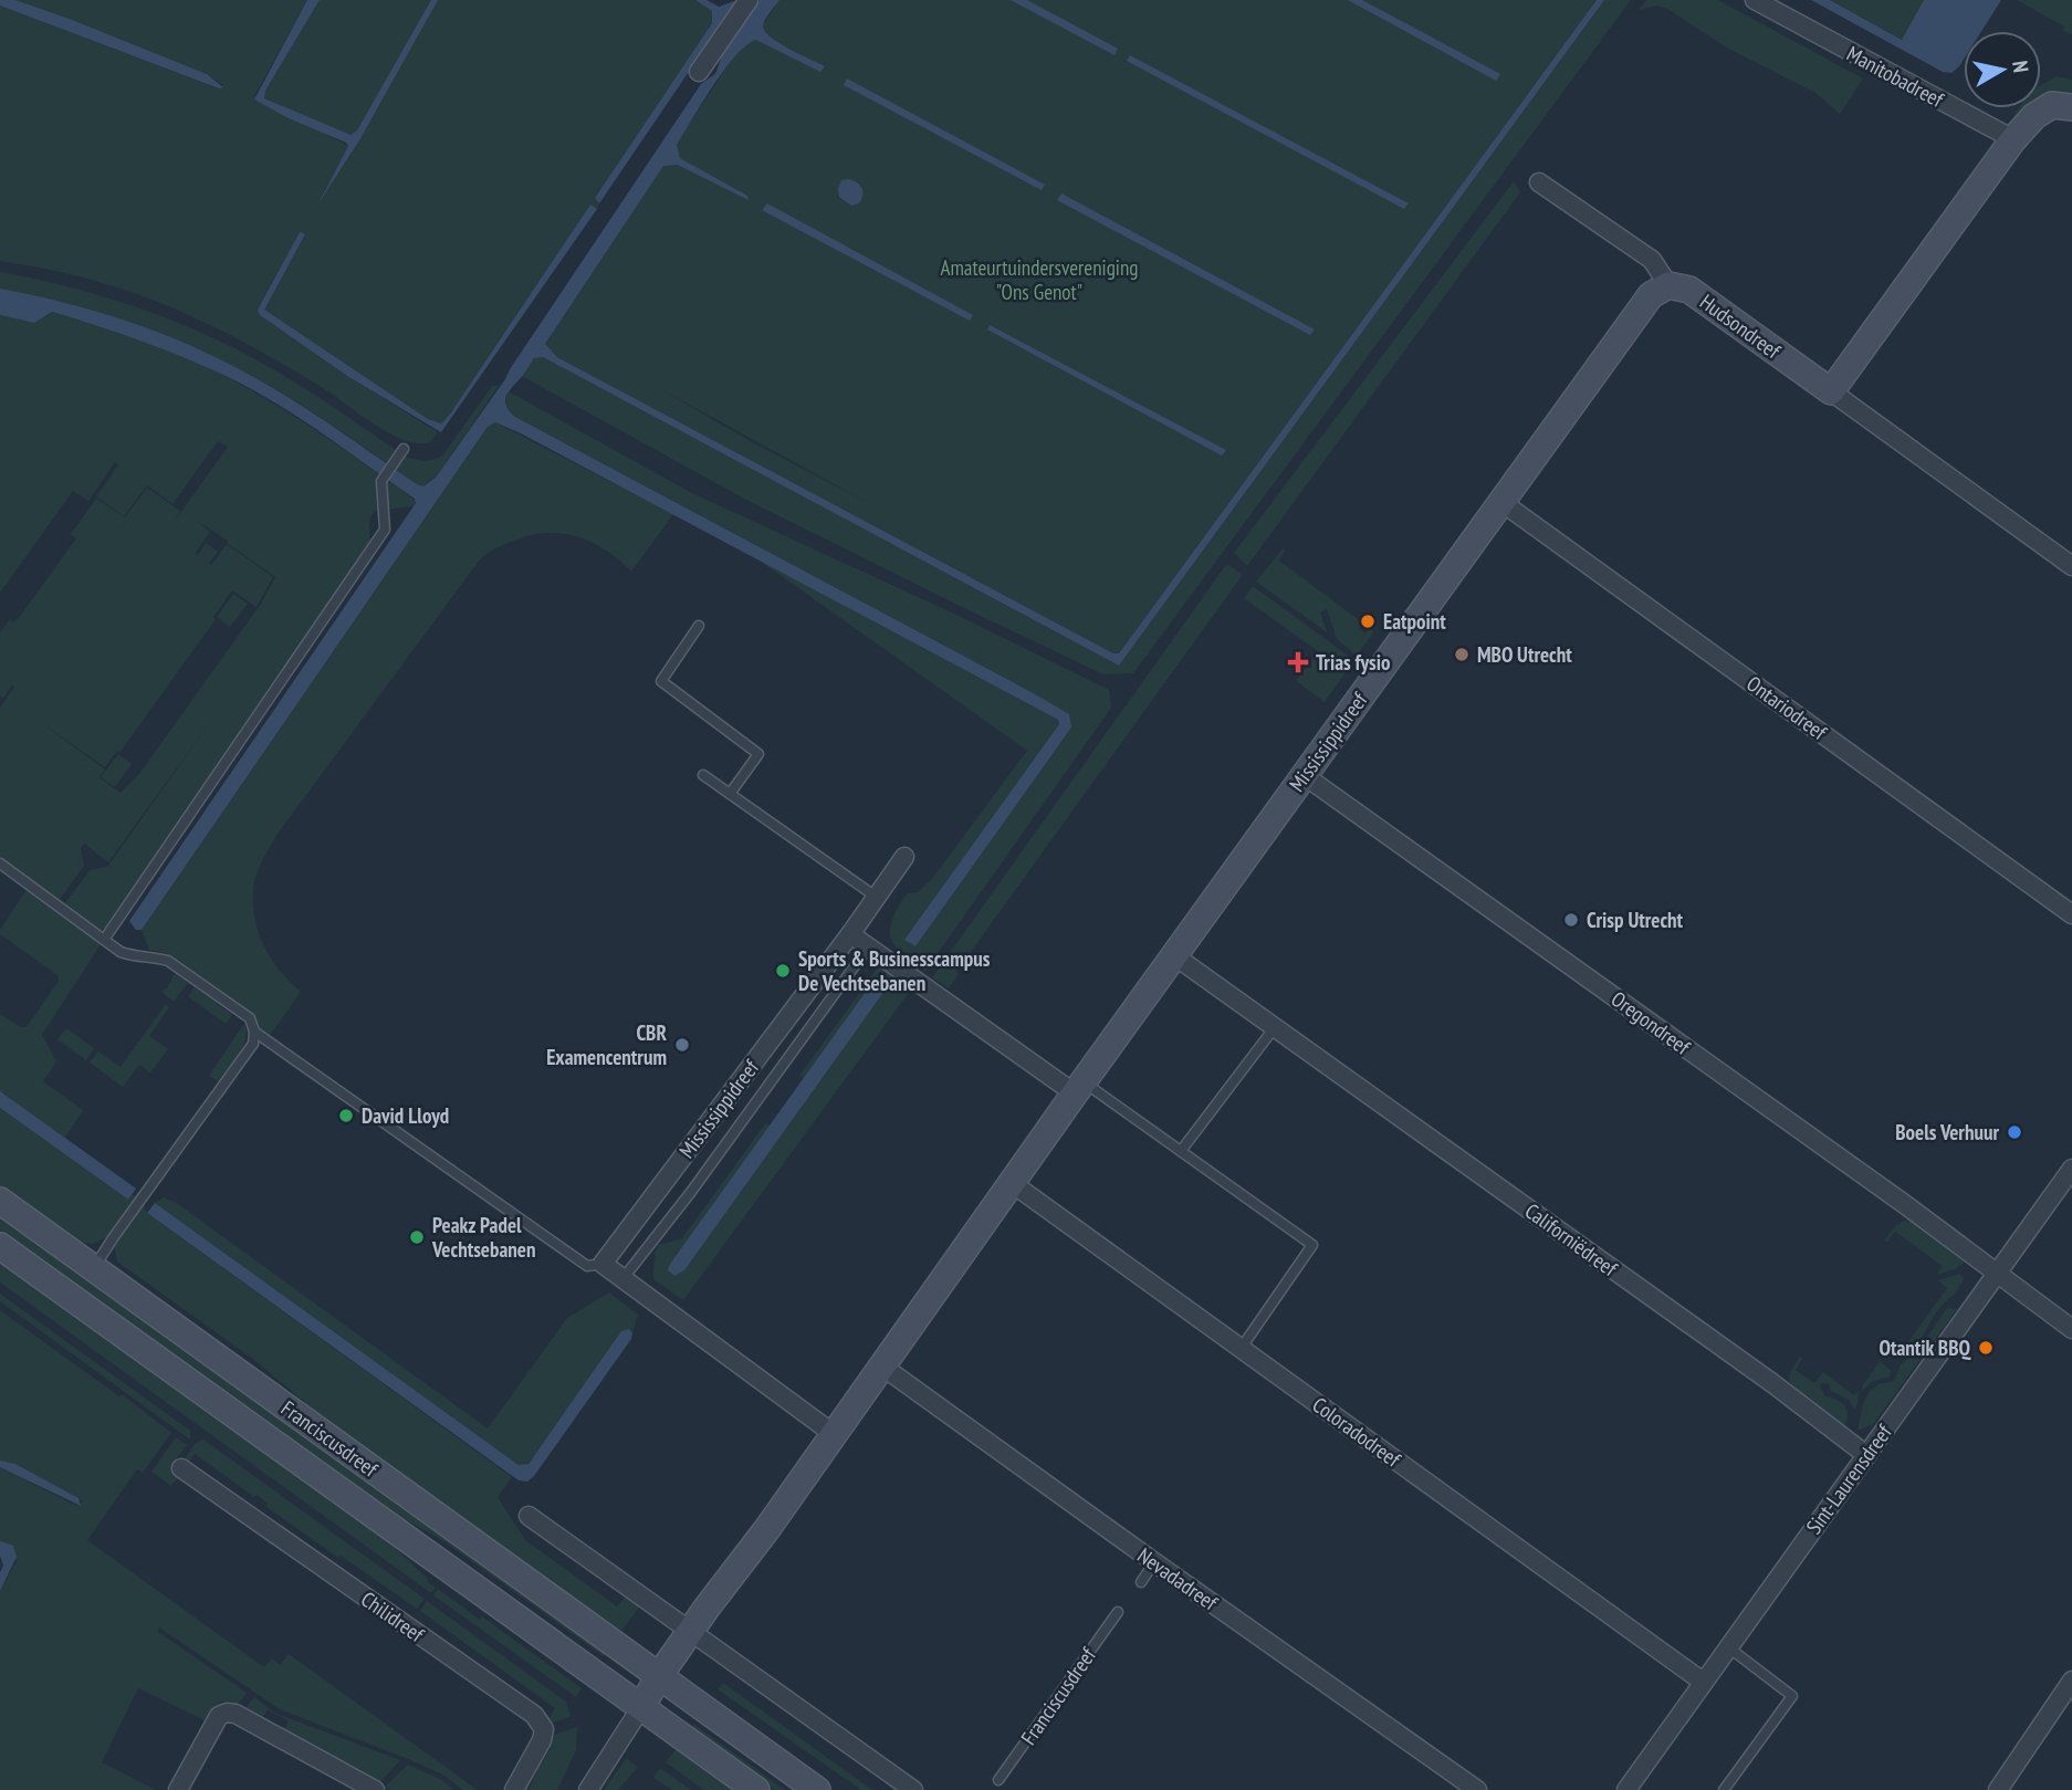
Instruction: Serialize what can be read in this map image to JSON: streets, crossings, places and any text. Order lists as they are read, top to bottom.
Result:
{
  "streets": {
    "street": [
      "Manitobadreef",
      "Hudsondreef",
      "Ontariodreef",
      "Mississippidreef",
      "Oregondreef",
      "Californiëdreef",
      "Coloradodreef",
      "Franciscusdreef",
      "Sint-Laurensdreef",
      "Nevadadreef",
      "Chilidreef"
    ]
  },
  "crossings": [
    ["Hudsondreef", "Mississippidreef"],
    ["Ontariodreef", "Mississippidreef"],
    ["Mississippidreef", "Oregondreef"],
    ["Mississippidreef", "Californiëdreef"],
    ["Mississippidreef", "Coloradodreef"],
    ["Mississippidreef", "Franciscusdreef"],
    ["Mississippidreef", "Nevadadreef"],
    ["Oregondreef", "Sint-Laurensdreef"],
    ["Californiëdreef", "Sint-Laurensdreef"],
    ["Coloradodreef", "Sint-Laurensdreef"]
  ],
  "parks": ["Amateurtuindersvereniging \"Ons Genot\""],
  "places": {
    "other": [
      "Eatpoint",
      "MBO Utrecht",
      "Crisp Utrecht",
      "Sports & Businesscampus De Vechtsebanen",
      "CBR Examencentrum",
      "David Lloyd",
      "Boels Verhuur",
      "Peakz Padel Vechtsebanen",
      "Otantik BBQ"
    ],
    "health": ["Trias fysio"]
  },
  "north": "right"
}
